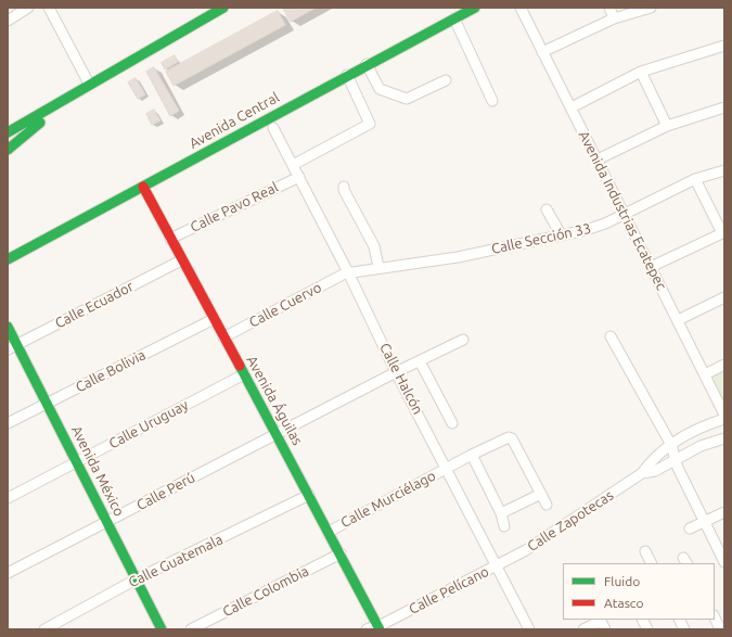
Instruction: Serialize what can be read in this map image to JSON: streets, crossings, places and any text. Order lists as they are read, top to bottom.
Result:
{
  "streets": {
    "main road": ["Avenida Central", "Avenida Águilas", "Avenida México"],
    "street": [
      "Calle Pavo Real",
      "Avenida Industrias Ecatepec",
      "Calle Sección 33",
      "Calle Ecuador",
      "Calle Cuervo",
      "Calle Bolivia",
      "Calle Halcón",
      "Calle Uruguay",
      "Calle Perú",
      "Calle Murciélago",
      "Calle Zapotecas",
      "Calle Guatemala",
      "Calle Pelícano",
      "Calle Colombia"
    ]
  },
  "crossings": [
    ["Avenida Central", "Avenida Águilas"],
    ["Calle Pavo Real", "Calle Halcón"],
    ["Calle Pavo Real", "Avenida Águilas"],
    ["Avenida Industrias Ecatepec", "Calle Sección 33"],
    ["Calle Sección 33", "Calle Cuervo"],
    ["Calle Sección 33", "Calle Halcón"],
    ["Calle Ecuador", "Avenida Águilas"],
    ["Calle Ecuador", "Avenida México"],
    ["Calle Cuervo", "Calle Halcón"],
    ["Calle Cuervo", "Avenida Águilas"],
    ["Calle Bolivia", "Avenida Águilas"],
    ["Calle Bolivia", "Avenida México"],
    ["Calle Halcón", "Calle Perú"],
    ["Calle Halcón", "Calle Murciélago"],
    ["Calle Halcón", "Calle Zapotecas"],
    ["Calle Halcón", "Calle Pelícano"],
    ["Avenida Águilas", "Calle Uruguay"],
    ["Avenida Águilas", "Calle Perú"],
    ["Avenida Águilas", "Calle Murciélago"],
    ["Avenida Águilas", "Calle Guatemala"],
    ["Avenida Águilas", "Calle Pelícano"],
    ["Avenida Águilas", "Calle Colombia"],
    ["Calle Uruguay", "Avenida México"],
    ["Avenida México", "Calle Perú"],
    ["Avenida México", "Calle Guatemala"],
    ["Calle Zapotecas", "Calle Pelícano"]
  ],
  "legend": ["Fluido", "Atasco"]
}
